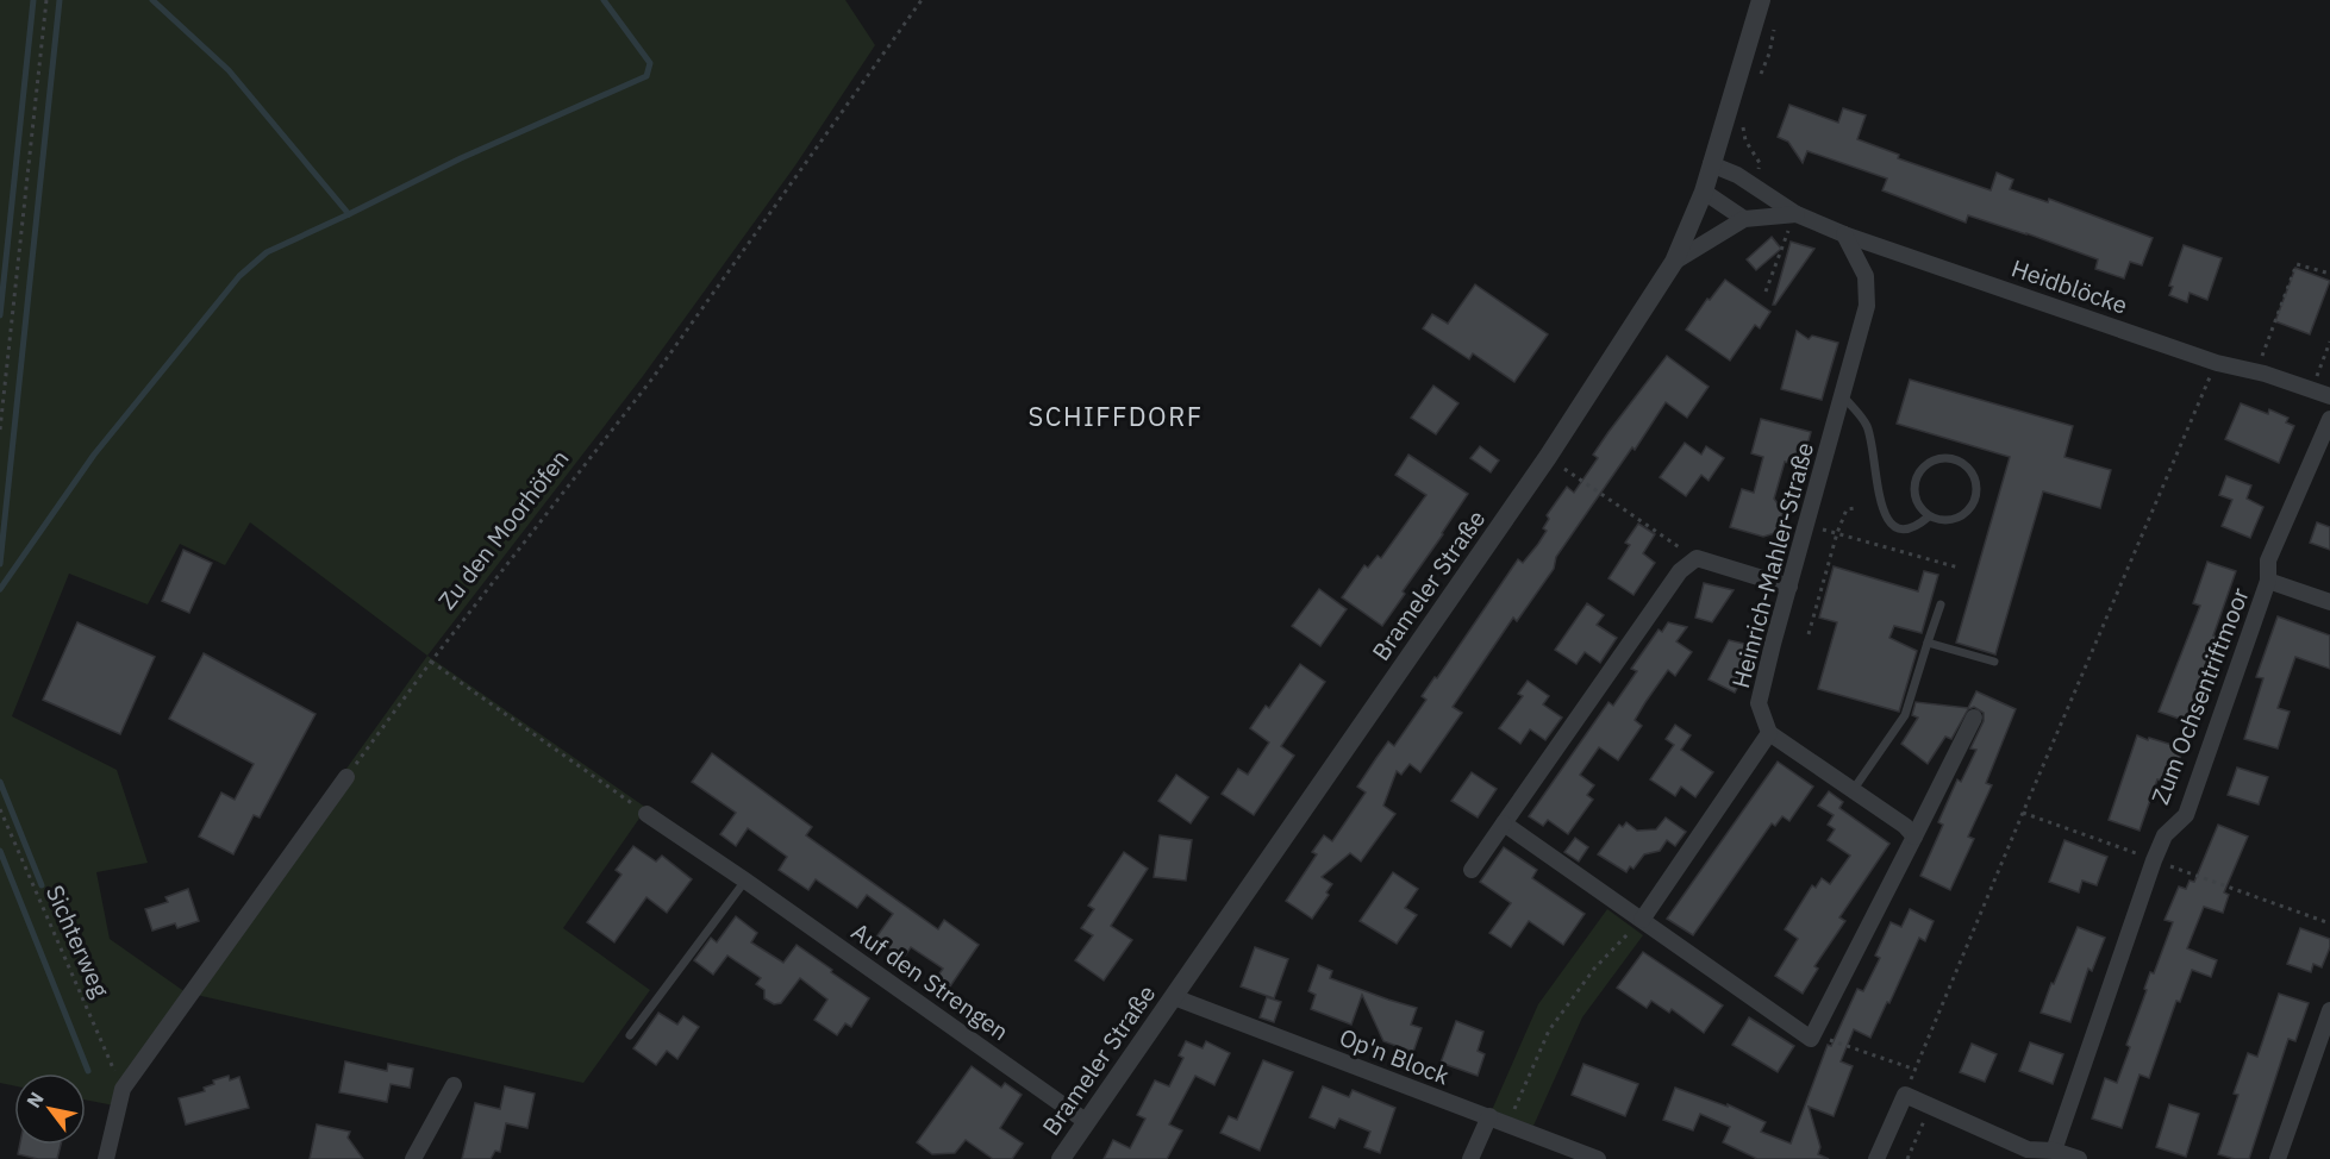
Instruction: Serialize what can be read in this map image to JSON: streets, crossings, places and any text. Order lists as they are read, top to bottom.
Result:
{
  "streets": {
    "street": [
      "Heidblöcke",
      "Heinrich-Mahler-Straße",
      "Brameler Straße",
      "Zum Ochsentriftmoor",
      "Auf den Strengen",
      "Op'n Block"
    ],
    "path": ["Zu den Moorhöfen", "Sichterweg"]
  },
  "crossings": [
    ["Heidblöcke", "Heinrich-Mahler-Straße"],
    ["Heidblöcke", "Brameler Straße"],
    ["Brameler Straße", "Auf den Strengen"],
    ["Brameler Straße", "Op'n Block"]
  ],
  "districts": ["SCHIFFDORF"],
  "north": "top left"
}
